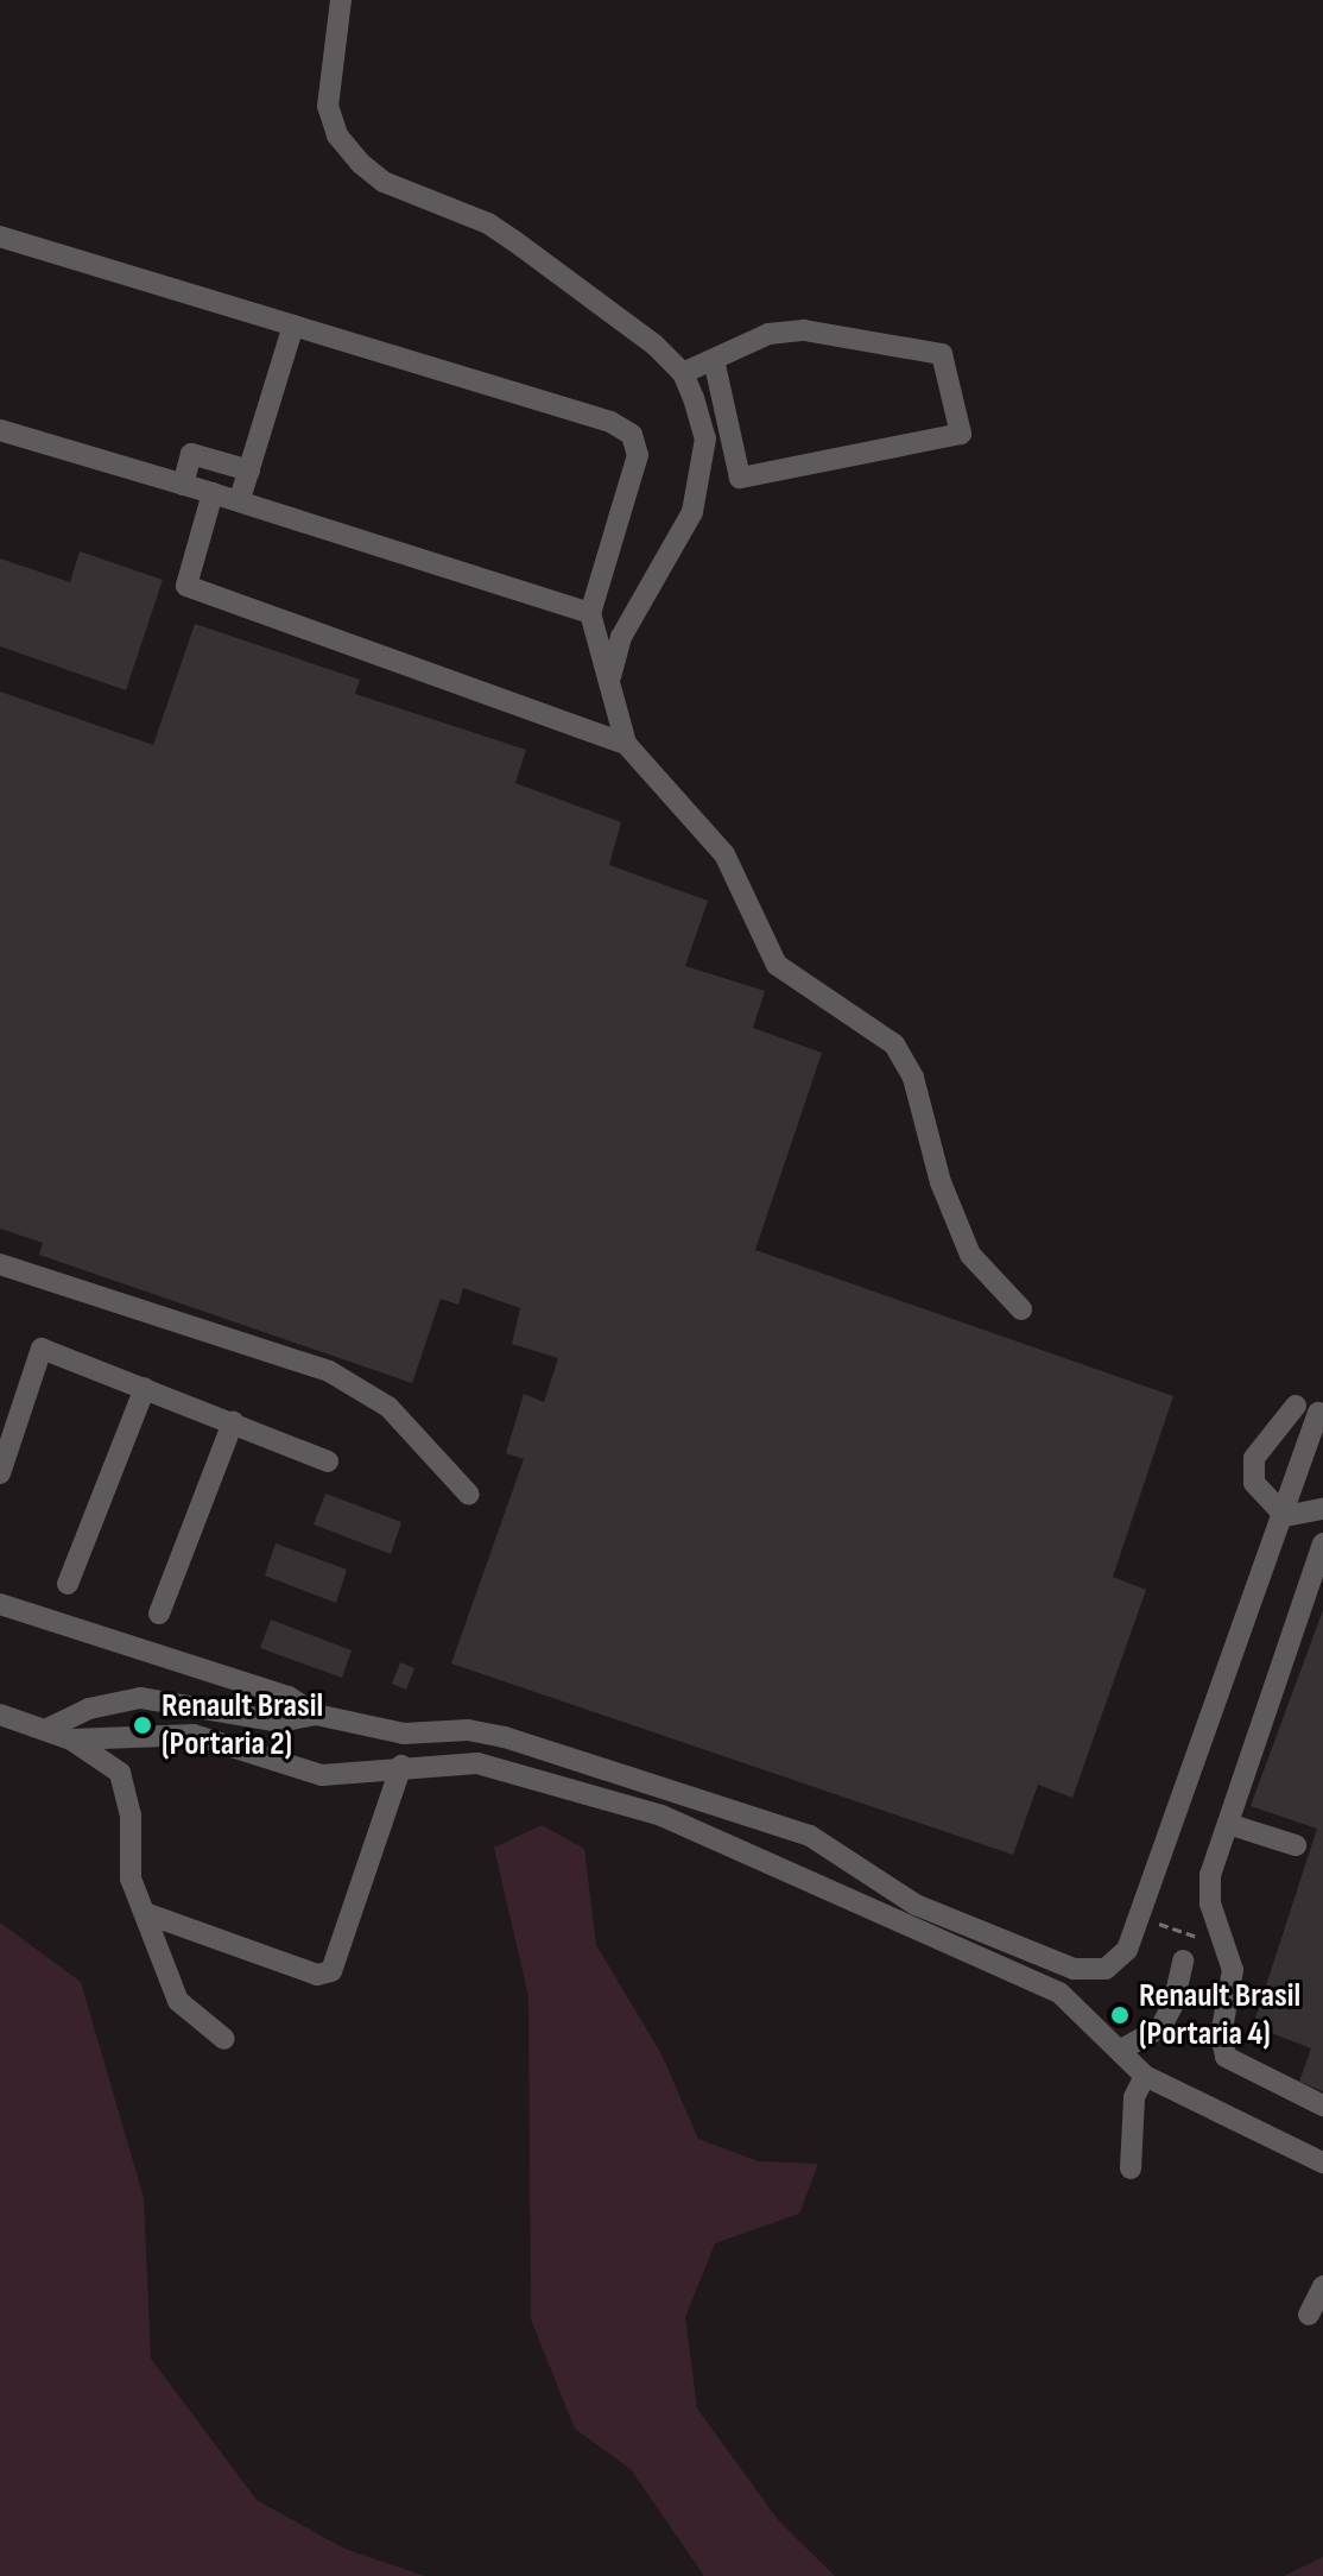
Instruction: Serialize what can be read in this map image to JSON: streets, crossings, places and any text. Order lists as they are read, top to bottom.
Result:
{
  "places": ["Renault Brasil (Portaria 2)", "Renault Brasil (Portaria 4)"]
}
